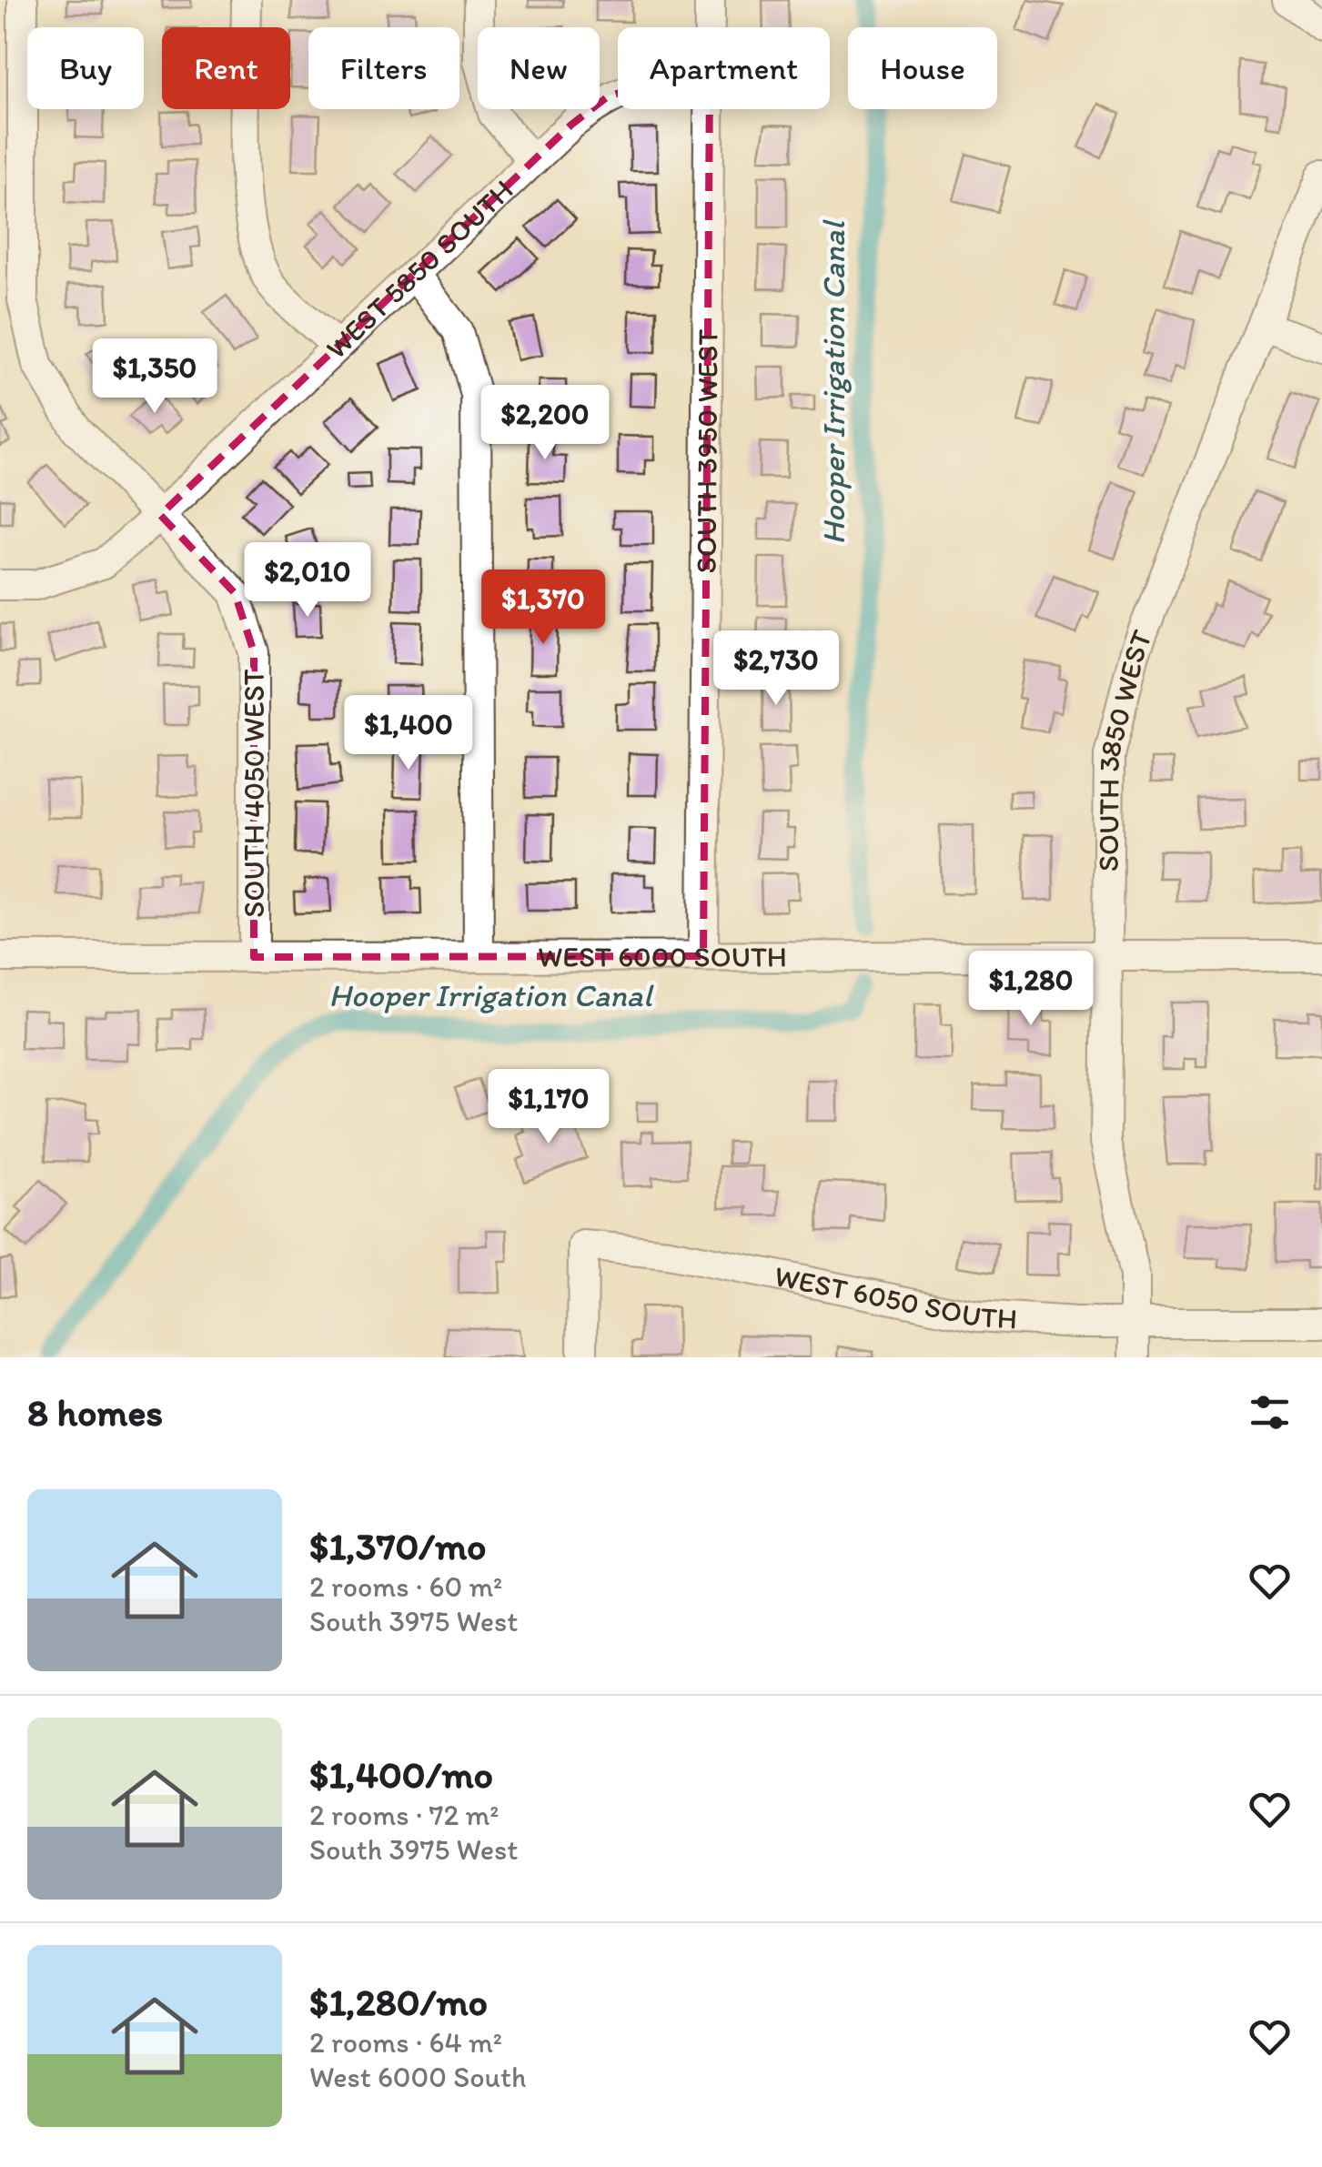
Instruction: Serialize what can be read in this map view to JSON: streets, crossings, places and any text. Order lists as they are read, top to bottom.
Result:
{
  "streets": {
    "street": [
      "WEST 5850 SOUTH",
      "SOUTH 3950 WEST",
      "SOUTH 3850 WEST",
      "SOUTH 4050 WEST",
      "WEST 6000 SOUTH",
      "WEST 6050 SOUTH"
    ]
  },
  "crossings": [
    ["WEST 5850 SOUTH", "SOUTH 4050 WEST"],
    ["SOUTH 3950 WEST", "WEST 6000 SOUTH"],
    ["SOUTH 3850 WEST", "WEST 6000 SOUTH"],
    ["SOUTH 3850 WEST", "WEST 6050 SOUTH"],
    ["SOUTH 4050 WEST", "WEST 6000 SOUTH"]
  ],
  "water": ["Hooper Irrigation Canal"],
  "page": {
    "chip": [
      "Buy",
      "Rent",
      "Filters",
      "New",
      "Apartment",
      "House"
    ],
    "price": [
      "$1,350",
      "$2,200",
      "$2,010",
      "$1,370",
      "$2,730",
      "$1,400",
      "$1,280",
      "$1,170"
    ],
    "heading": "8 homes",
    "list": [
      {
        "name": "$1,370/mo",
        "note": "2 rooms · 60 m² · South 3975 West"
      },
      {
        "name": "$1,400/mo",
        "note": "2 rooms · 72 m² · South 3975 West"
      },
      {
        "name": "$1,280/mo",
        "note": "2 rooms · 64 m² · West 6000 South"
      }
    ]
  }
}
